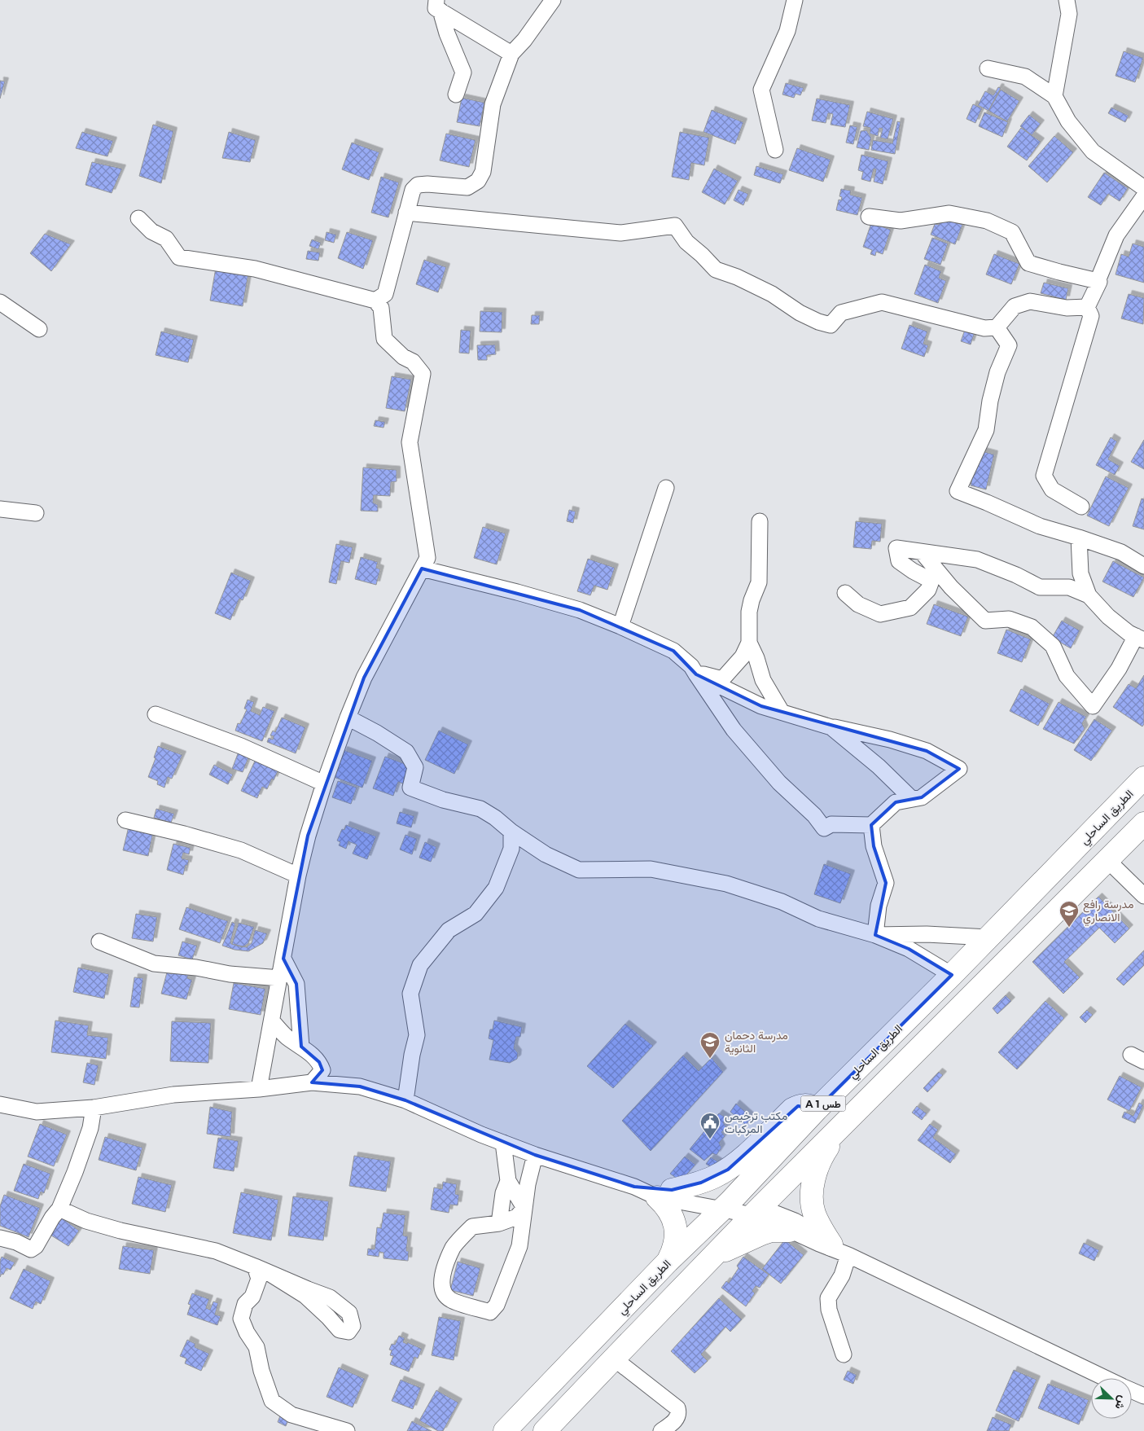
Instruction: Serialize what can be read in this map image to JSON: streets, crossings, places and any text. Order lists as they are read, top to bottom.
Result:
{
  "streets": {
    "highway": ["الطريق الساحلي", "A 1 طس"]
  },
  "places": {
    "school or university": ["مدرسة رافع الانصاري", "مدرسة دحمان الثانوية"],
    "public building": ["مكتب ترخيص المركبات"]
  },
  "north": "bottom right"
}
